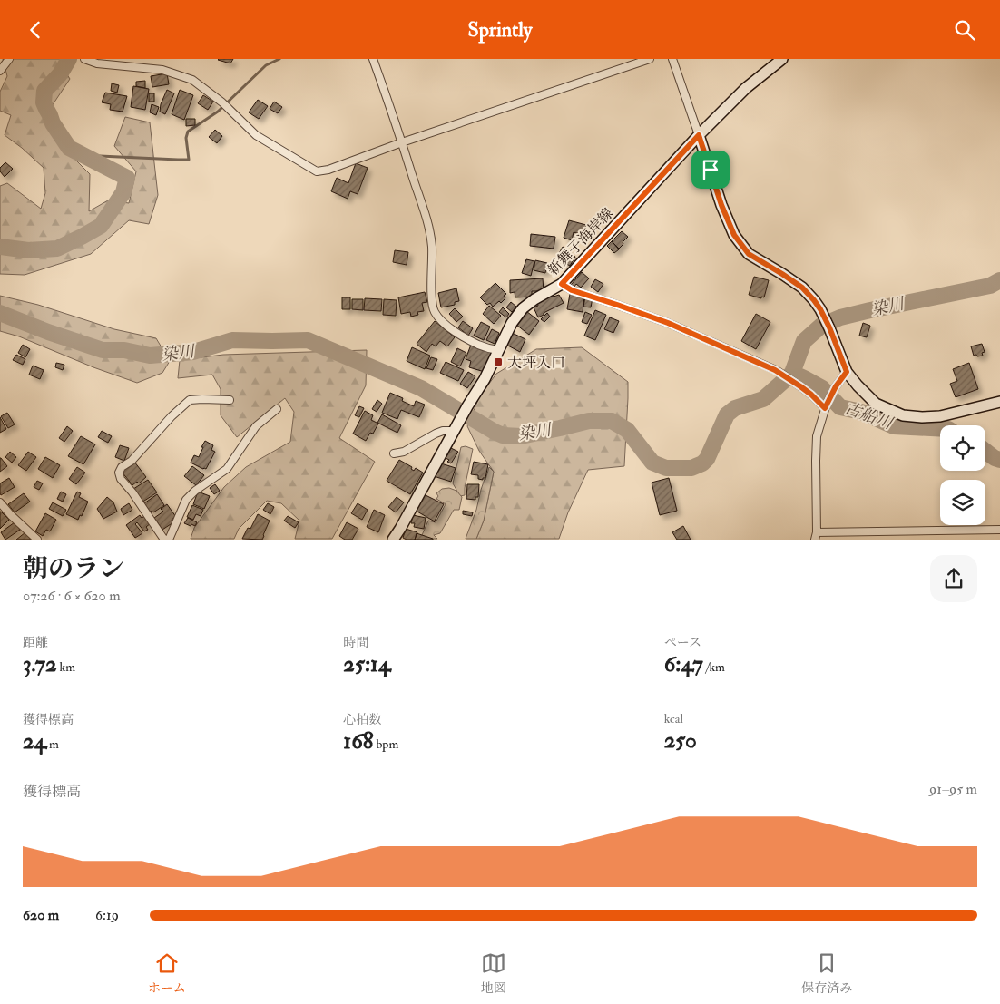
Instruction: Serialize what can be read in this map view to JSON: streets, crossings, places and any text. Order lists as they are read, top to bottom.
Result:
{
  "streets": {
    "main road": ["新舞子海岸線"]
  },
  "water": ["染川", "古船川"],
  "places": {
    "transit": ["大坪入口"]
  },
  "page": {
    "header": "Sprintly",
    "heading": ["朝のラン", "07:26 · 6 × 620 m"],
    "stats": [
      ["距離", "3.72 km"],
      ["時間", "25:14"],
      ["ペース", "6:47 /km"],
      ["獲得標高", "24 m"],
      ["心拍数", "168 bpm"],
      ["kcal", "250"]
    ],
    "chart": ["獲得標高", "91–95 m"],
    "list": [
      {
        "name": "620 m",
        "note": "6:19"
      }
    ],
    "tabs": ["ホーム", "地図", "保存済み"]
  }
}
